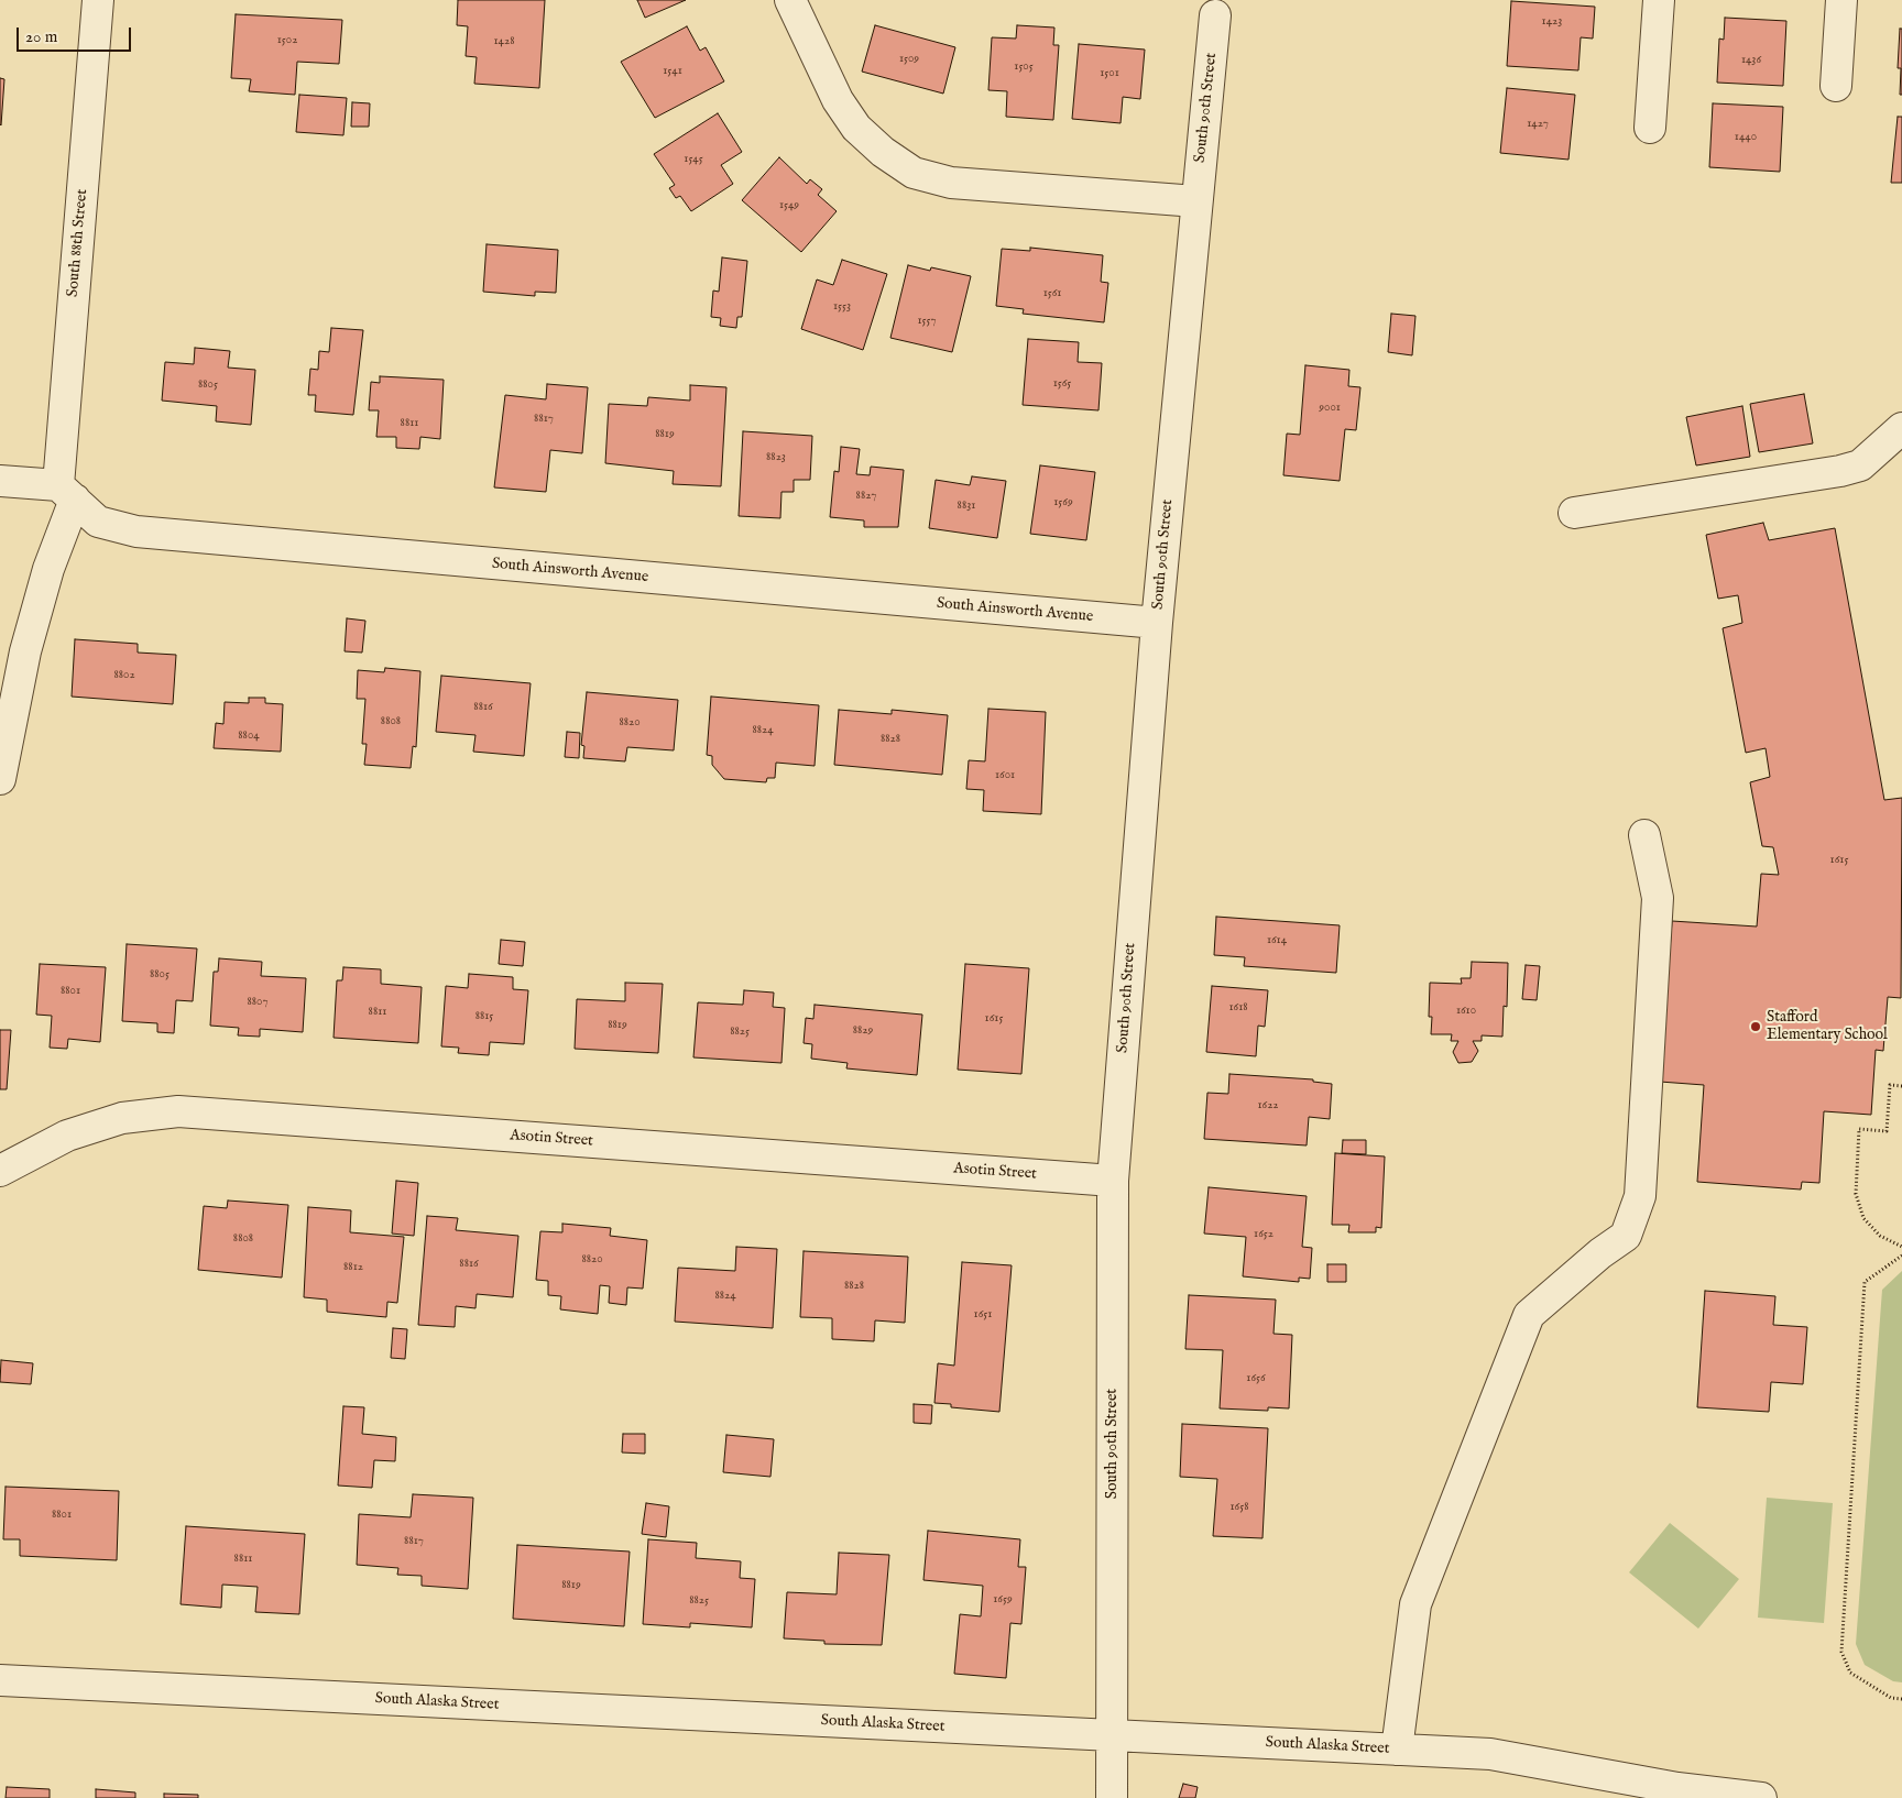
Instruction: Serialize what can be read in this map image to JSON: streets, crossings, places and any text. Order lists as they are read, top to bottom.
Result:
{
  "streets": {
    "street": [
      "South 90th Street",
      "South 88th Street",
      "South Ainsworth Avenue",
      "Asotin Street",
      "South Alaska Street"
    ]
  },
  "crossings": [
    ["South 90th Street", "South Ainsworth Avenue"],
    ["South 90th Street", "Asotin Street"],
    ["South 90th Street", "South Alaska Street"],
    ["South 88th Street", "South Ainsworth Avenue"]
  ],
  "places": ["Stafford Elementary School"],
  "house_numbers": [
    "1423",
    "1502",
    "1428",
    "1509",
    "1436",
    "1505",
    "1541",
    "1501",
    "1427",
    "1440",
    "1545",
    "1549",
    "1561",
    "1553",
    "1557",
    "1565",
    "8805",
    "9001",
    "8817",
    "8811",
    "8819",
    "8823",
    "8827",
    "1569",
    "8831",
    "8802",
    "8816",
    "8808",
    "8820",
    "8824",
    "8804",
    "8828",
    "1601",
    "1615",
    "1614",
    "8805",
    "8801",
    "8807",
    "1618",
    "1610",
    "8811",
    "8815",
    "1615",
    "8819",
    "8829",
    "8825",
    "1622",
    "1652",
    "8808",
    "8820",
    "8816",
    "8812",
    "8828",
    "8824",
    "1651",
    "1656",
    "1658",
    "8801",
    "8817",
    "8811",
    "8819",
    "1659",
    "8825"
  ],
  "scale_bar": "20 m"
}
